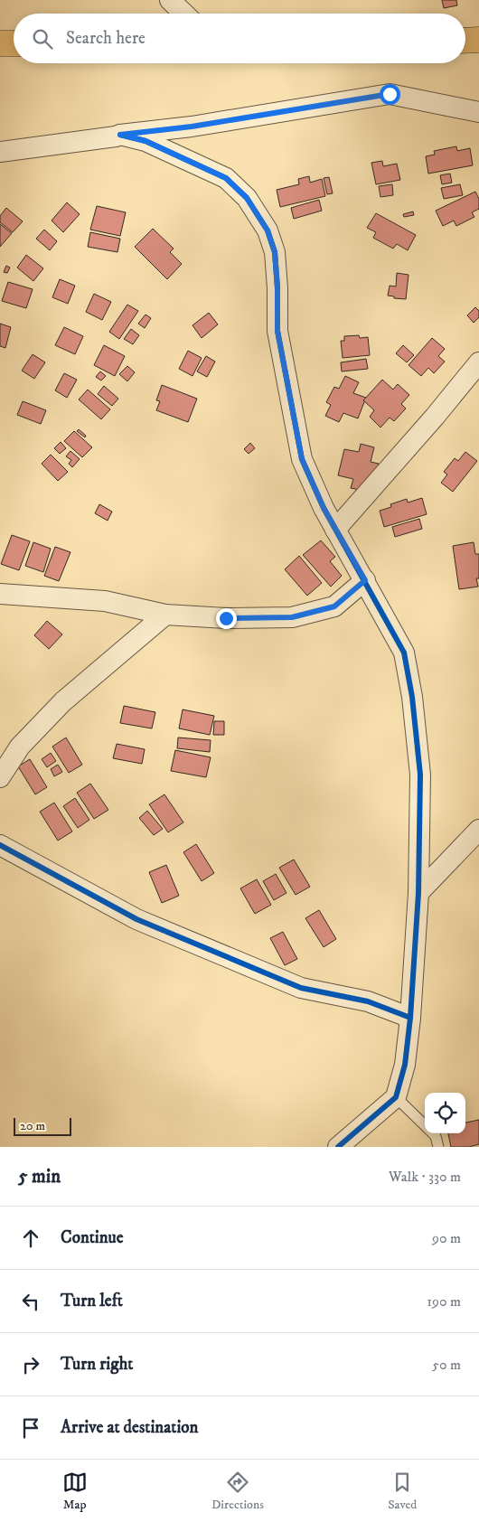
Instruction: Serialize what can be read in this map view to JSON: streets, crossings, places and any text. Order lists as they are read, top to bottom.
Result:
{
  "scale_bar": "20 m",
  "page": {
    "search": "Search here",
    "scale": "20 m",
    "heading": ["5 min", "Walk · 330 m"],
    "list": [
      ["Continue", "90 m"],
      ["Turn left", "190 m"],
      ["Turn right", "50 m"],
      "Arrive at destination"
    ],
    "nav": ["Map", "Directions", "Saved"]
  }
}
